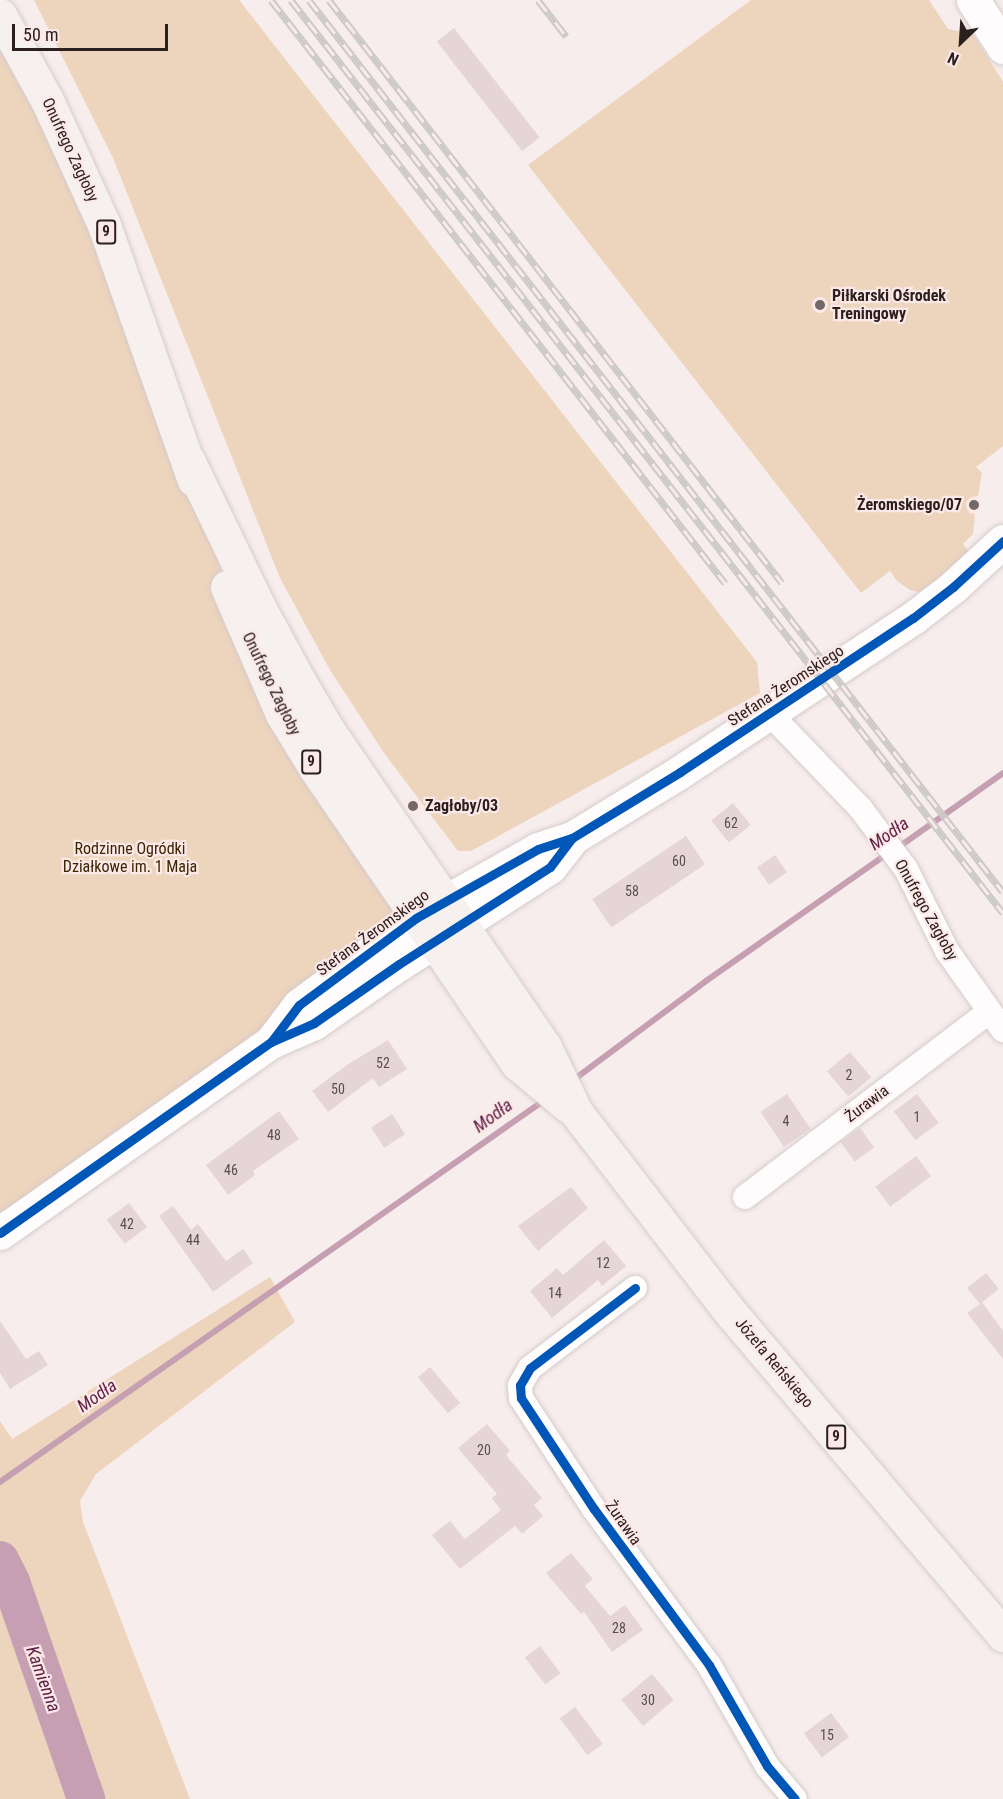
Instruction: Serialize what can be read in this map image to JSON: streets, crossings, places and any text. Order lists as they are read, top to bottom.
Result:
{
  "streets": {
    "main road": ["Onufrego Zagłoby", "9", "Józefa Reńskiego"],
    "street": ["Stefana Żeromskiego", "Żurawia"]
  },
  "crossings": [
    ["Onufrego Zagłoby", "Stefana Żeromskiego"],
    ["Onufrego Zagłoby", "Żurawia"],
    ["Onufrego Zagłoby", "Józefa Reńskiego"],
    ["Stefana Żeromskiego", "Józefa Reńskiego"]
  ],
  "water": ["Modła", "Kamienna"],
  "parks": ["Rodzinne Ogródki Działkowe im. 1 Maja"],
  "places": ["Piłkarski Ośrodek Treningowy", "Żeromskiego/07", "Zagłoby/03"],
  "house_numbers": [
    "62",
    "60",
    "58",
    "52",
    "2",
    "50",
    "1",
    "4",
    "48",
    "46",
    "42",
    "44",
    "12",
    "14",
    "20",
    "28",
    "30",
    "15"
  ],
  "scale_bar": "50 m",
  "north": "bottom left"
}
